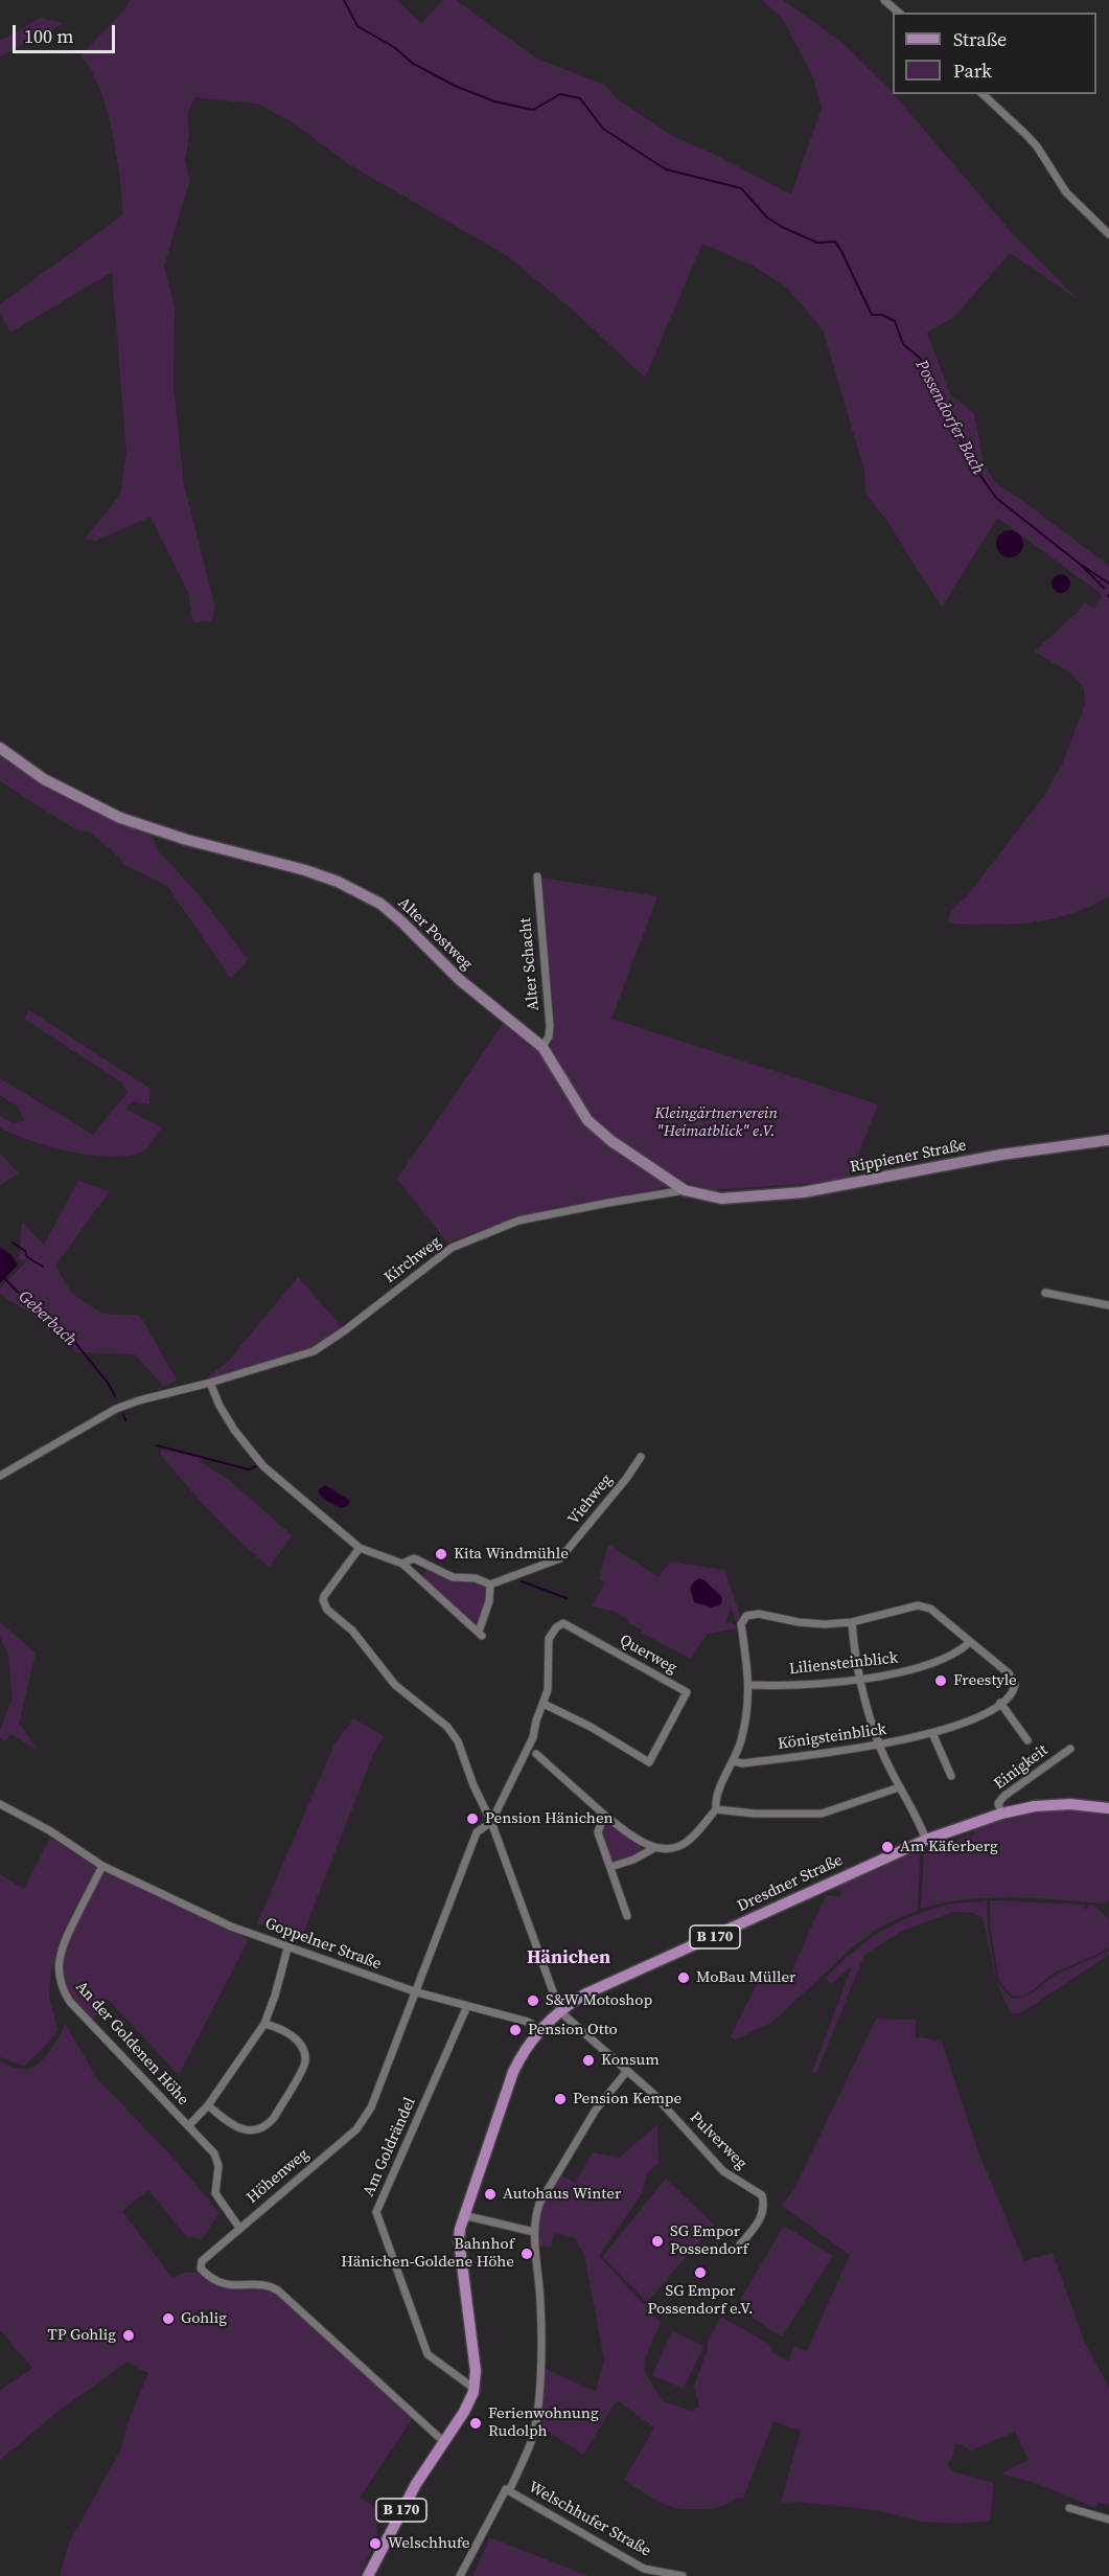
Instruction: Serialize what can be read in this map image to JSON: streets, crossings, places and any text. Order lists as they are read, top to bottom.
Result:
{
  "streets": {
    "main road": ["Dresdner Straße", "B 170"],
    "street": [
      "Alter Postweg",
      "Alter Schacht",
      "Rippiener Straße",
      "Kirchweg",
      "Viehweg",
      "Querweg",
      "Liliensteinblick",
      "Königsteinblick",
      "Einigkeit",
      "Goppelner Straße",
      "An der Goldenen Höhe",
      "Pulverweg",
      "Am Goldrändel",
      "Höhenweg",
      "Welschhufer Straße"
    ]
  },
  "crossings": [
    ["Alter Postweg", "Alter Schacht"],
    ["Alter Postweg", "Rippiener Straße"],
    ["Alter Postweg", "Kirchweg"],
    ["Rippiener Straße", "Kirchweg"],
    ["Querweg", "Höhenweg"],
    ["Einigkeit", "Dresdner Straße"],
    ["Dresdner Straße", "B 170"],
    ["Dresdner Straße", "Goppelner Straße"],
    ["Dresdner Straße", "Pulverweg"],
    ["Dresdner Straße", "Am Goldrändel"],
    ["B 170", "Am Goldrändel"],
    ["B 170", "Höhenweg"],
    ["Goppelner Straße", "An der Goldenen Höhe"],
    ["Goppelner Straße", "Am Goldrändel"],
    ["Goppelner Straße", "Höhenweg"],
    ["An der Goldenen Höhe", "Höhenweg"]
  ],
  "districts": ["Hänichen"],
  "water": ["Possendorfer Bach", "Geberbach"],
  "parks": ["Kleingärtnerverein \"Heimatblick\" e.V."],
  "places": [
    "Kita Windmühle",
    "Freestyle",
    "Pension Hänichen",
    "Am Käferberg",
    "MoBau Müller",
    "S&W Motoshop",
    "Pension Otto",
    "Konsum",
    "Pension Kempe",
    "Autohaus Winter",
    "SG Empor Possendorf",
    "Bahnhof Hänichen-Goldene Höhe",
    "SG Empor Possendorf e.V.",
    "Gohlig",
    "TP Gohlig",
    "Ferienwohnung Rudolph",
    "Welschhufe"
  ],
  "legend": ["Straße", "Park"],
  "scale_bar": "100 m"
}
